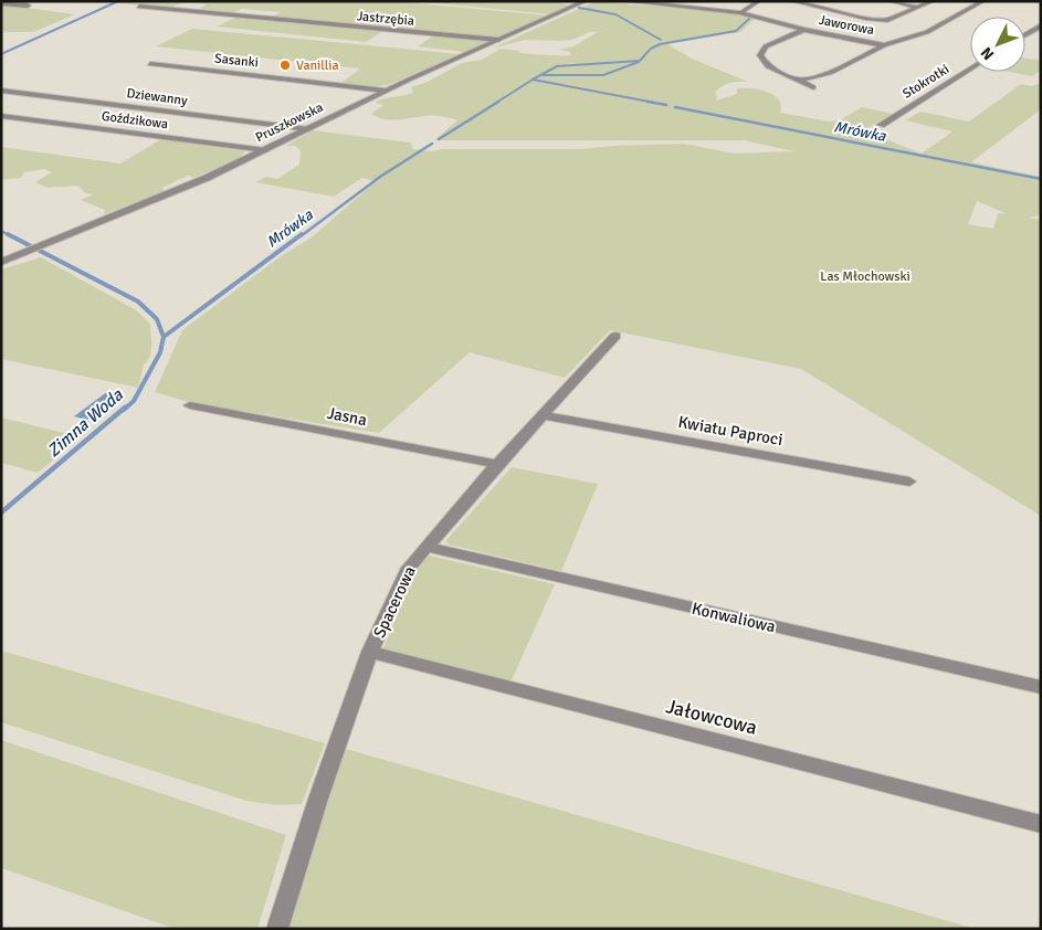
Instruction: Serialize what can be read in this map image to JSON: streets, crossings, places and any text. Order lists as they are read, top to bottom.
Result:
{
  "streets": {
    "street": [
      "Jastrzębia",
      "Jaworowa",
      "Sasanki",
      "Stokrotki",
      "Dziewanny",
      "Goździkowa",
      "Pruszkowska",
      "Jasna",
      "Kwiatu Paproci",
      "Spacerowa",
      "Konwaliowa",
      "Jałowcowa"
    ]
  },
  "crossings": [
    ["Jastrzębia", "Pruszkowska"],
    ["Sasanki", "Pruszkowska"],
    ["Dziewanny", "Pruszkowska"],
    ["Goździkowa", "Pruszkowska"],
    ["Jasna", "Spacerowa"],
    ["Kwiatu Paproci", "Spacerowa"],
    ["Spacerowa", "Konwaliowa"],
    ["Spacerowa", "Jałowcowa"]
  ],
  "water": ["Mrówka", "Zimna Woda"],
  "parks": ["Las Młochowski"],
  "places": ["Vanillia"],
  "north": "bottom left"
}
